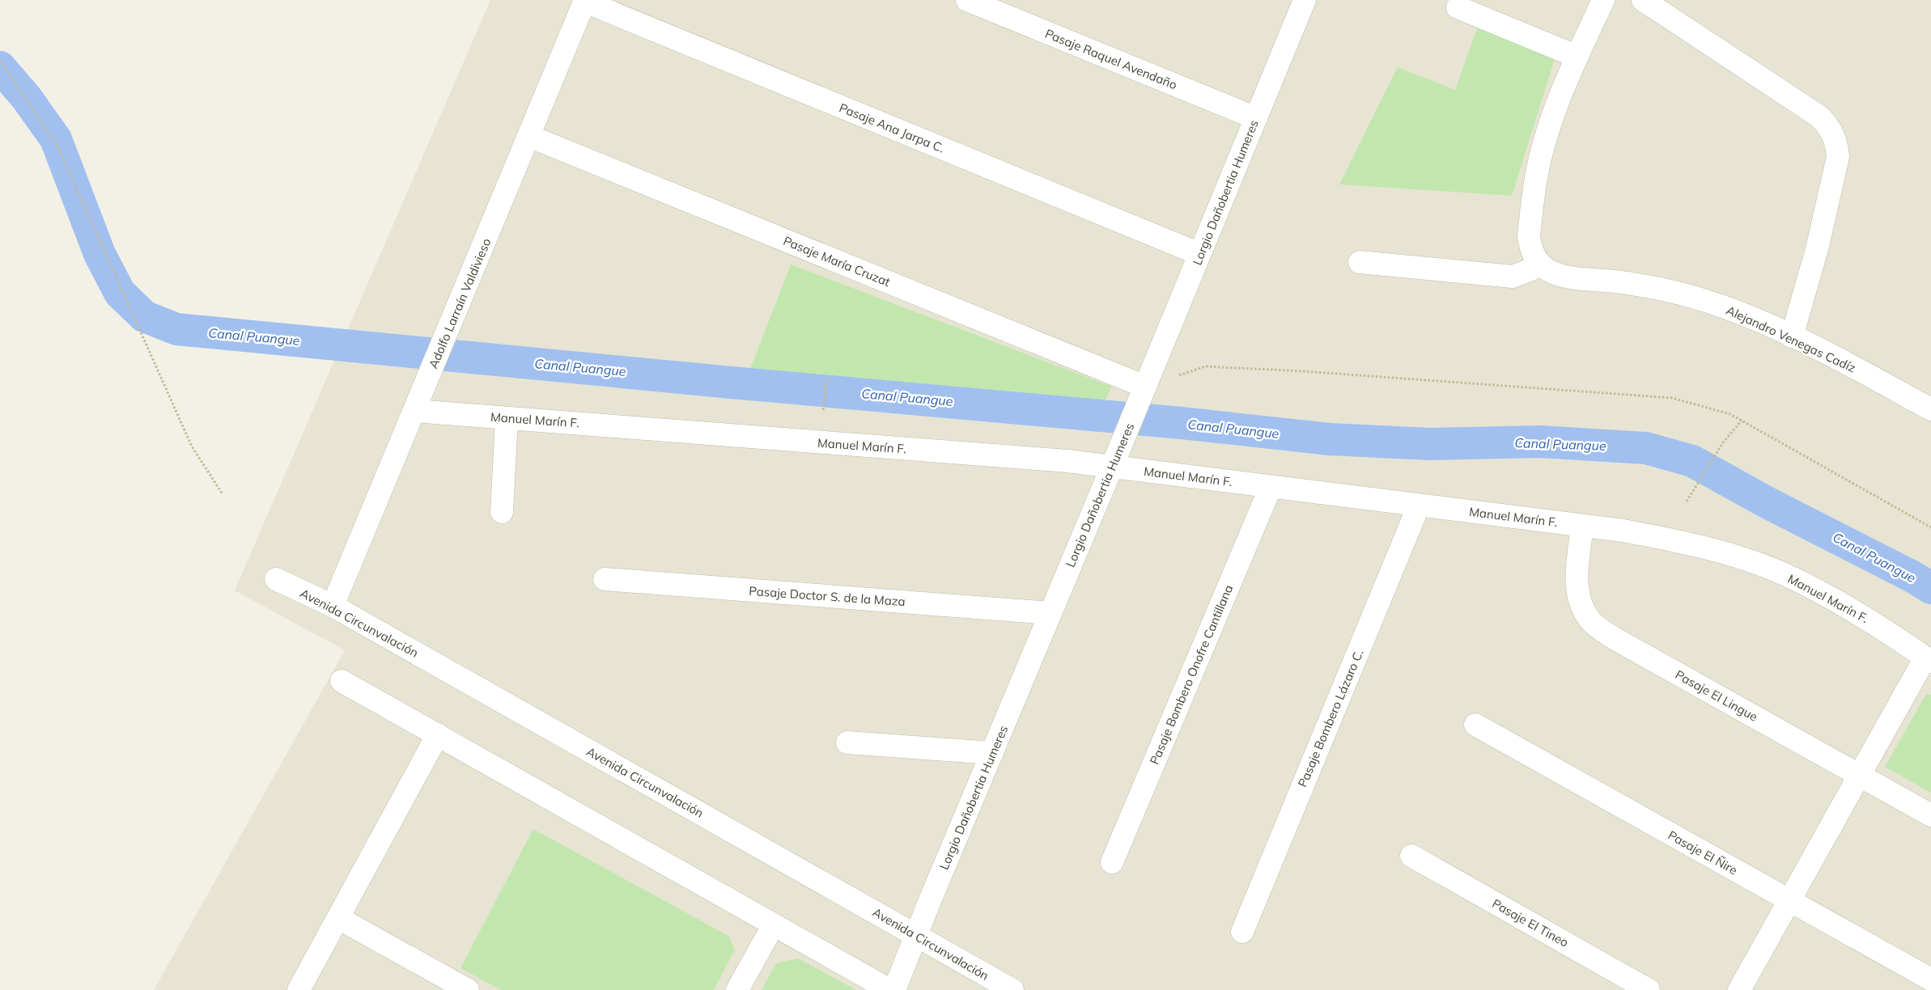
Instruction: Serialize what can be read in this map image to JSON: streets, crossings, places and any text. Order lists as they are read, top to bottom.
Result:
{
  "streets": {
    "street": [
      "Pasaje Raquel Avendaño",
      "Pasaje Ana Jarpa C.",
      "Lorgio Dañobertia Humeres",
      "Pasaje María Cruzat",
      "Adolfo Larraín Valdivieso",
      "Alejandro Venegas Cadíz",
      "Manuel Marín F.",
      "Pasaje Doctor S. de la Maza",
      "Avenida Circunvalación",
      "Pasaje Bombero Onofre Cantillana",
      "Pasaje El Lingue",
      "Pasaje Bombero Lázaro C.",
      "Pasaje El Ñire",
      "Pasaje El Tineo"
    ]
  },
  "crossings": [
    ["Pasaje Raquel Avendaño", "Lorgio Dañobertia Humeres"],
    ["Pasaje Ana Jarpa C.", "Lorgio Dañobertia Humeres"],
    ["Pasaje Ana Jarpa C.", "Adolfo Larraín Valdivieso"],
    ["Lorgio Dañobertia Humeres", "Pasaje María Cruzat"],
    ["Lorgio Dañobertia Humeres", "Manuel Marín F."],
    ["Lorgio Dañobertia Humeres", "Pasaje Doctor S. de la Maza"],
    ["Lorgio Dañobertia Humeres", "Avenida Circunvalación"],
    ["Pasaje María Cruzat", "Adolfo Larraín Valdivieso"],
    ["Adolfo Larraín Valdivieso", "Manuel Marín F."],
    ["Adolfo Larraín Valdivieso", "Avenida Circunvalación"],
    ["Manuel Marín F.", "Pasaje Bombero Onofre Cantillana"],
    ["Manuel Marín F.", "Pasaje El Lingue"],
    ["Manuel Marín F.", "Pasaje Bombero Lázaro C."]
  ],
  "water": ["Canal Puangue"]
}
